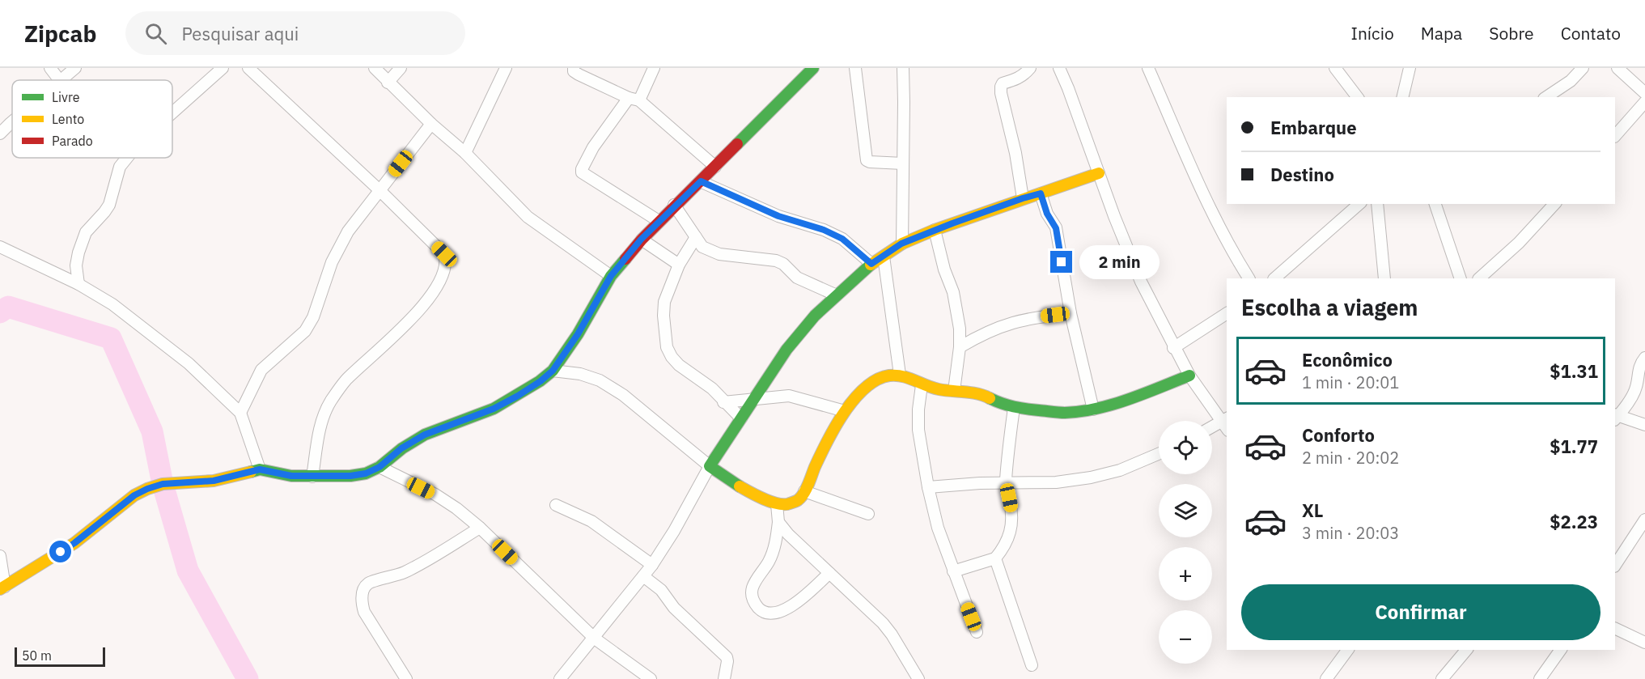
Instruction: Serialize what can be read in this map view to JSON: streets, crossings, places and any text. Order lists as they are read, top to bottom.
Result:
{
  "legend": ["Livre", "Lento", "Parado"],
  "scale_bar": "50 m",
  "page": {
    "header": "Zipcab",
    "search": "Pesquisar aqui",
    "nav": [
      "Início",
      "Mapa",
      "Sobre",
      "Contato"
    ],
    "banner": ["Embarque", "Destino"],
    "bubble": "2 min",
    "heading": "Escolha a viagem",
    "list": [
      {
        "name": "Econômico",
        "note": "1 min · 20:01",
        "value": "$1.31"
      },
      {
        "name": "Conforto",
        "note": "2 min · 20:02",
        "value": "$1.77"
      },
      {
        "name": "XL",
        "note": "3 min · 20:03",
        "value": "$2.23"
      }
    ],
    "map_buttons": ["+", "−"],
    "buttons": "Confirmar",
    "scale": "50 m"
  }
}
